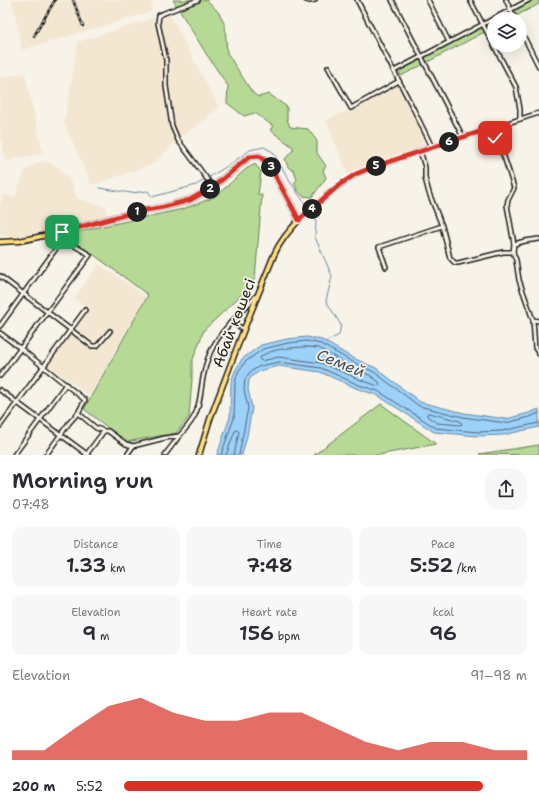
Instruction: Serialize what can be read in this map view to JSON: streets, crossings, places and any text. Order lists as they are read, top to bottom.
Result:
{
  "streets": {
    "main road": ["Абай көшесі"]
  },
  "water": ["Семей"],
  "page": {
    "pins": [
      "6",
      "5",
      "3",
      "2",
      "4",
      "1"
    ],
    "heading": ["Morning run", "07:48"],
    "stats": [
      ["Distance", "1.33 km"],
      ["Time", "7:48"],
      ["Pace", "5:52 /km"],
      ["Elevation", "9 m"],
      ["Heart rate", "156 bpm"],
      ["kcal", "96"]
    ],
    "chart": ["Elevation", "91–98 m"],
    "list": [
      {
        "name": "200 m",
        "note": "5:52"
      }
    ]
  }
}
